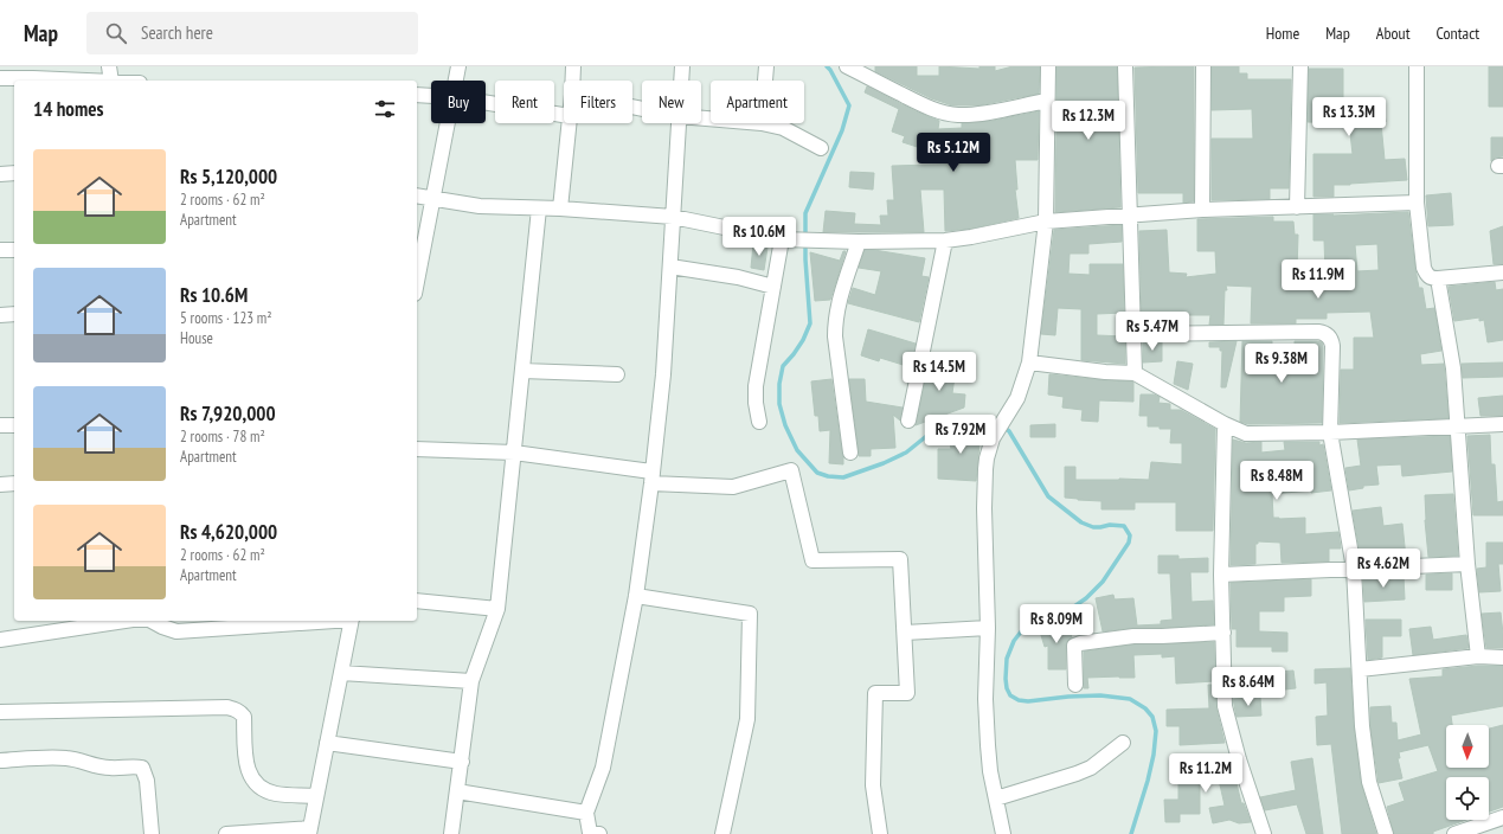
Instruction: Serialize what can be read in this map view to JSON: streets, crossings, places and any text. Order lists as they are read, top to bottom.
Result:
{
  "north": "bottom",
  "page": {
    "header": "Map",
    "search": "Search here",
    "nav": [
      "Home",
      "Map",
      "About",
      "Contact"
    ],
    "chip": [
      "Buy",
      "Rent",
      "Filters",
      "New",
      "Apartment"
    ],
    "heading": "14 homes",
    "price": [
      "Rs 13.3M",
      "Rs 12.3M",
      "Rs 5.12M",
      "Rs 10.6M",
      "Rs 11.9M",
      "Rs 5.47M",
      "Rs 9.38M",
      "Rs 14.5M",
      "Rs 7.92M",
      "Rs 8.48M",
      "Rs 4.62M",
      "Rs 8.09M",
      "Rs 8.64M",
      "Rs 11.2M"
    ],
    "list": [
      {
        "name": "Rs 5,120,000",
        "note": "2 rooms · 62 m² · Apartment"
      },
      {
        "name": "Rs 10.6M",
        "note": "5 rooms · 123 m² · House"
      },
      {
        "name": "Rs 7,920,000",
        "note": "2 rooms · 78 m² · Apartment"
      },
      {
        "name": "Rs 4,620,000",
        "note": "2 rooms · 62 m² · Apartment"
      }
    ]
  }
}
